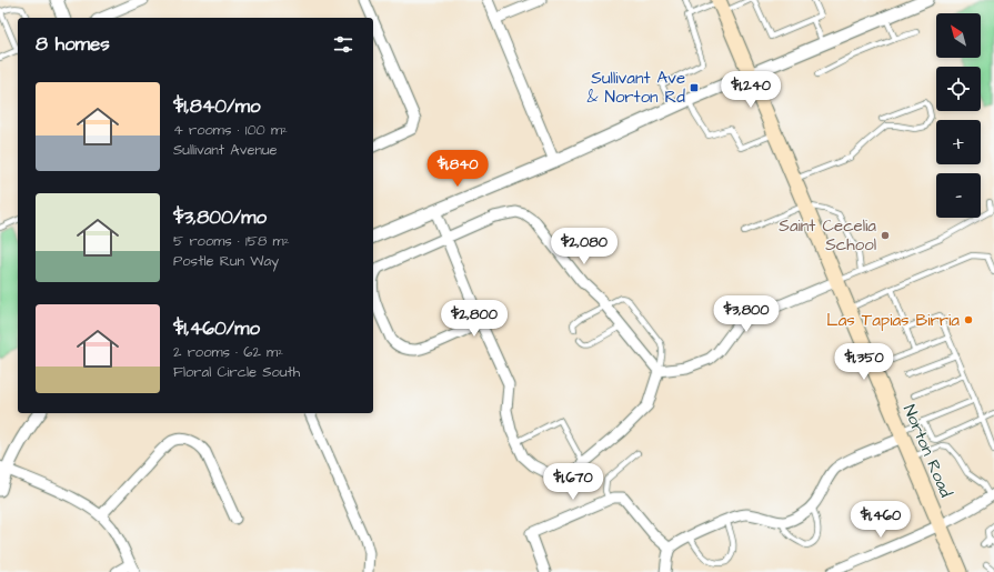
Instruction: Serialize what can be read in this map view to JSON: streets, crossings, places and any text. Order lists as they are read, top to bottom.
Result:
{
  "streets": {
    "main road": ["Norton Road"]
  },
  "places": {
    "transit": ["Sullivant Ave & Norton Rd"],
    "other": ["Saint Cecelia School", "Las Tapias Birria"]
  },
  "north": "top left",
  "page": {
    "map_buttons": ["+", "−"],
    "heading": "8 homes",
    "price": [
      "$1,240",
      "$1,840",
      "$2,080",
      "$3,800",
      "$2,800",
      "$1,350",
      "$1,670",
      "$1,460"
    ],
    "list": [
      {
        "name": "$1,840/mo",
        "note": "4 rooms · 100 m² · Sullivant Avenue"
      },
      {
        "name": "$3,800/mo",
        "note": "5 rooms · 158 m² · Postle Run Way"
      },
      {
        "name": "$1,460/mo",
        "note": "2 rooms · 62 m² · Floral Circle South"
      }
    ]
  }
}
